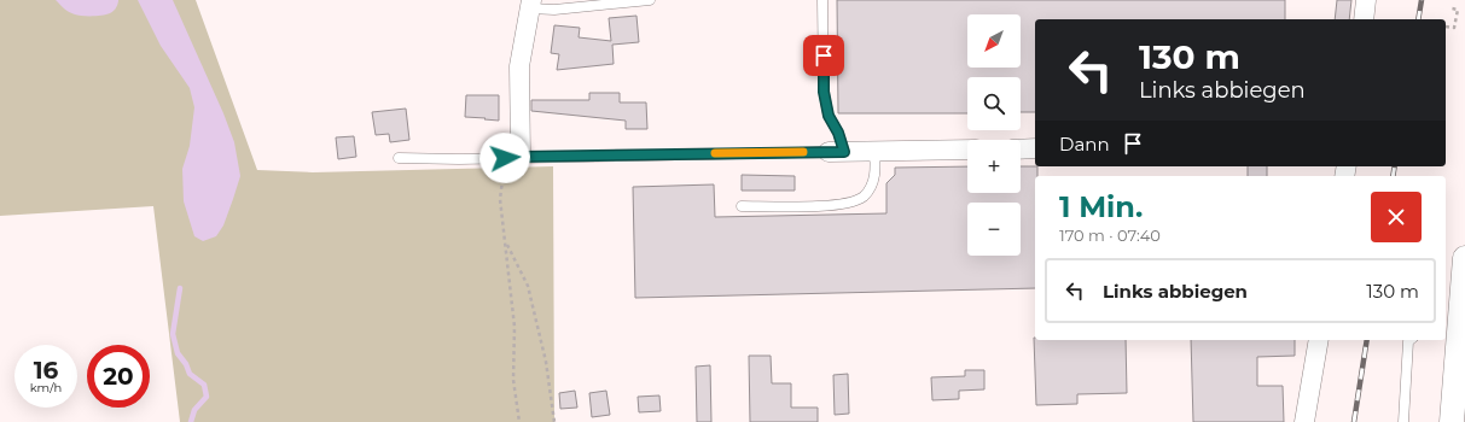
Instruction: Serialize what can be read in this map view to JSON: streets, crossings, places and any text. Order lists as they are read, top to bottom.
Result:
{
  "north": "bottom left",
  "page": {
    "map_buttons": ["+", "−"],
    "turn": ["130 m", "Links abbiegen"],
    "then": "Dann",
    "heading": ["1 Min.", "170 m · 07:40"],
    "list": [
      {
        "name": "Links abbiegen",
        "value": "130 m"
      }
    ],
    "speed": "16 km/h",
    "limit": "20"
  }
}
